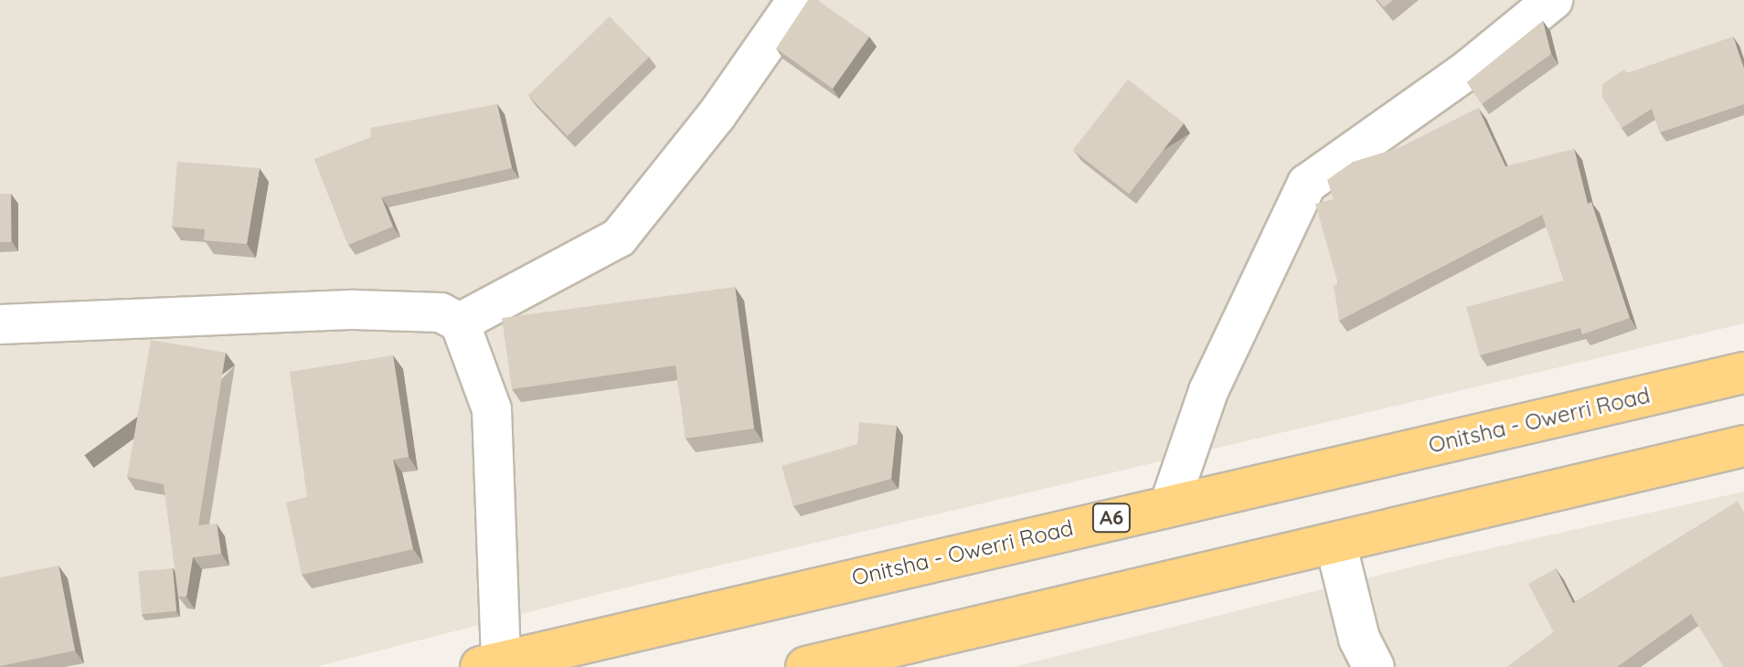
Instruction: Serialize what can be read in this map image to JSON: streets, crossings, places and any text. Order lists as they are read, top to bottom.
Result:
{
  "streets": {
    "highway": ["Onitsha - Owerri Road", "A6"]
  }
}
